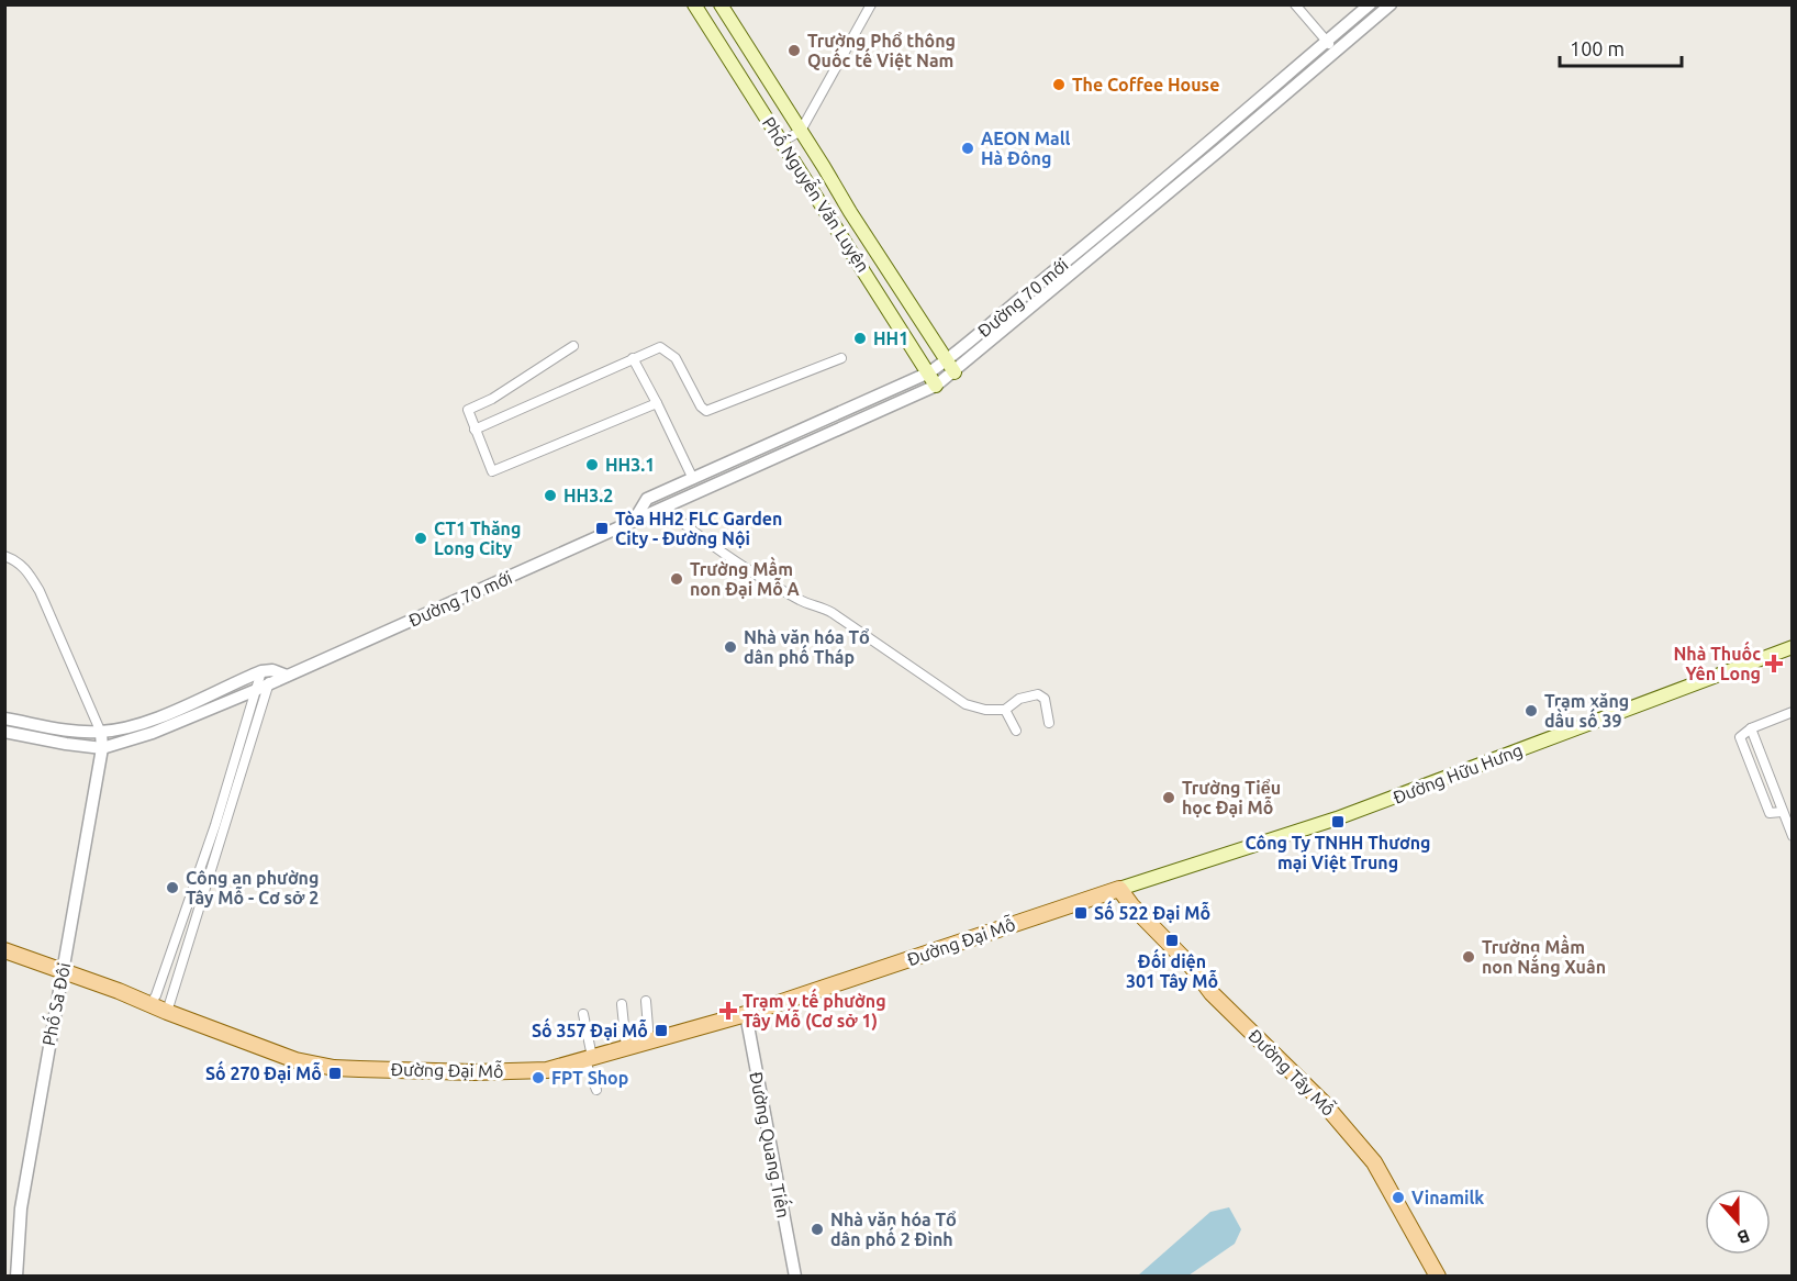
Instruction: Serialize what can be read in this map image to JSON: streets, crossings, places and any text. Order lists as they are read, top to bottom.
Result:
{
  "streets": {
    "main road": [
      "Phố Nguyễn Văn Luyện",
      "Đường Hữu Hưng",
      "Đường Đại Mỗ",
      "Đường Tây Mỗ"
    ],
    "street": ["Đường 70 mới", "Phố Sa Đôi", "Đường Quang Tiến"]
  },
  "crossings": [
    ["Phố Nguyễn Văn Luyện", "Đường 70 mới"],
    ["Đường 70 mới", "Phố Sa Đôi"],
    ["Đường Hữu Hưng", "Đường Đại Mỗ"],
    ["Đường Hữu Hưng", "Đường Tây Mỗ"],
    ["Đường Đại Mỗ", "Phố Sa Đôi"],
    ["Đường Đại Mỗ", "Đường Tây Mỗ"],
    ["Đường Đại Mỗ", "Đường Quang Tiến"]
  ],
  "places": {
    "other": [
      "Trường Phổ thông Quốc tế Việt Nam",
      "The Coffee House",
      "AEON Mall Hà Đông",
      "HH1",
      "HH3.1",
      "HH3.2",
      "CT1 Thăng Long City",
      "Trường Mầm non Đại Mỗ A",
      "Nhà văn hóa Tổ dân phố Tháp",
      "Trạm xăng dầu số 39",
      "Trường Tiểu học Đại Mỗ",
      "Công an phường Tây Mỗ - Cơ sở 2",
      "Trường Mầm non Nắng Xuân",
      "FPT Shop",
      "Vinamilk",
      "Nhà văn hóa Tổ dân phố 2 Đình"
    ],
    "transit": [
      "Tòa HH2 FLC Garden City - Đường Nội",
      "Công Ty TNHH Thương mại Việt Trung",
      "Số 522 Đại Mỗ",
      "Đối diện 301 Tây Mỗ",
      "Số 357 Đại Mỗ",
      "Số 270 Đại Mỗ"
    ],
    "health": ["Nhà Thuốc Yên Long", "Trạm y tế phường Tây Mỗ (Cơ sở 1)"]
  },
  "scale_bar": "100 m",
  "north": "bottom"
}
